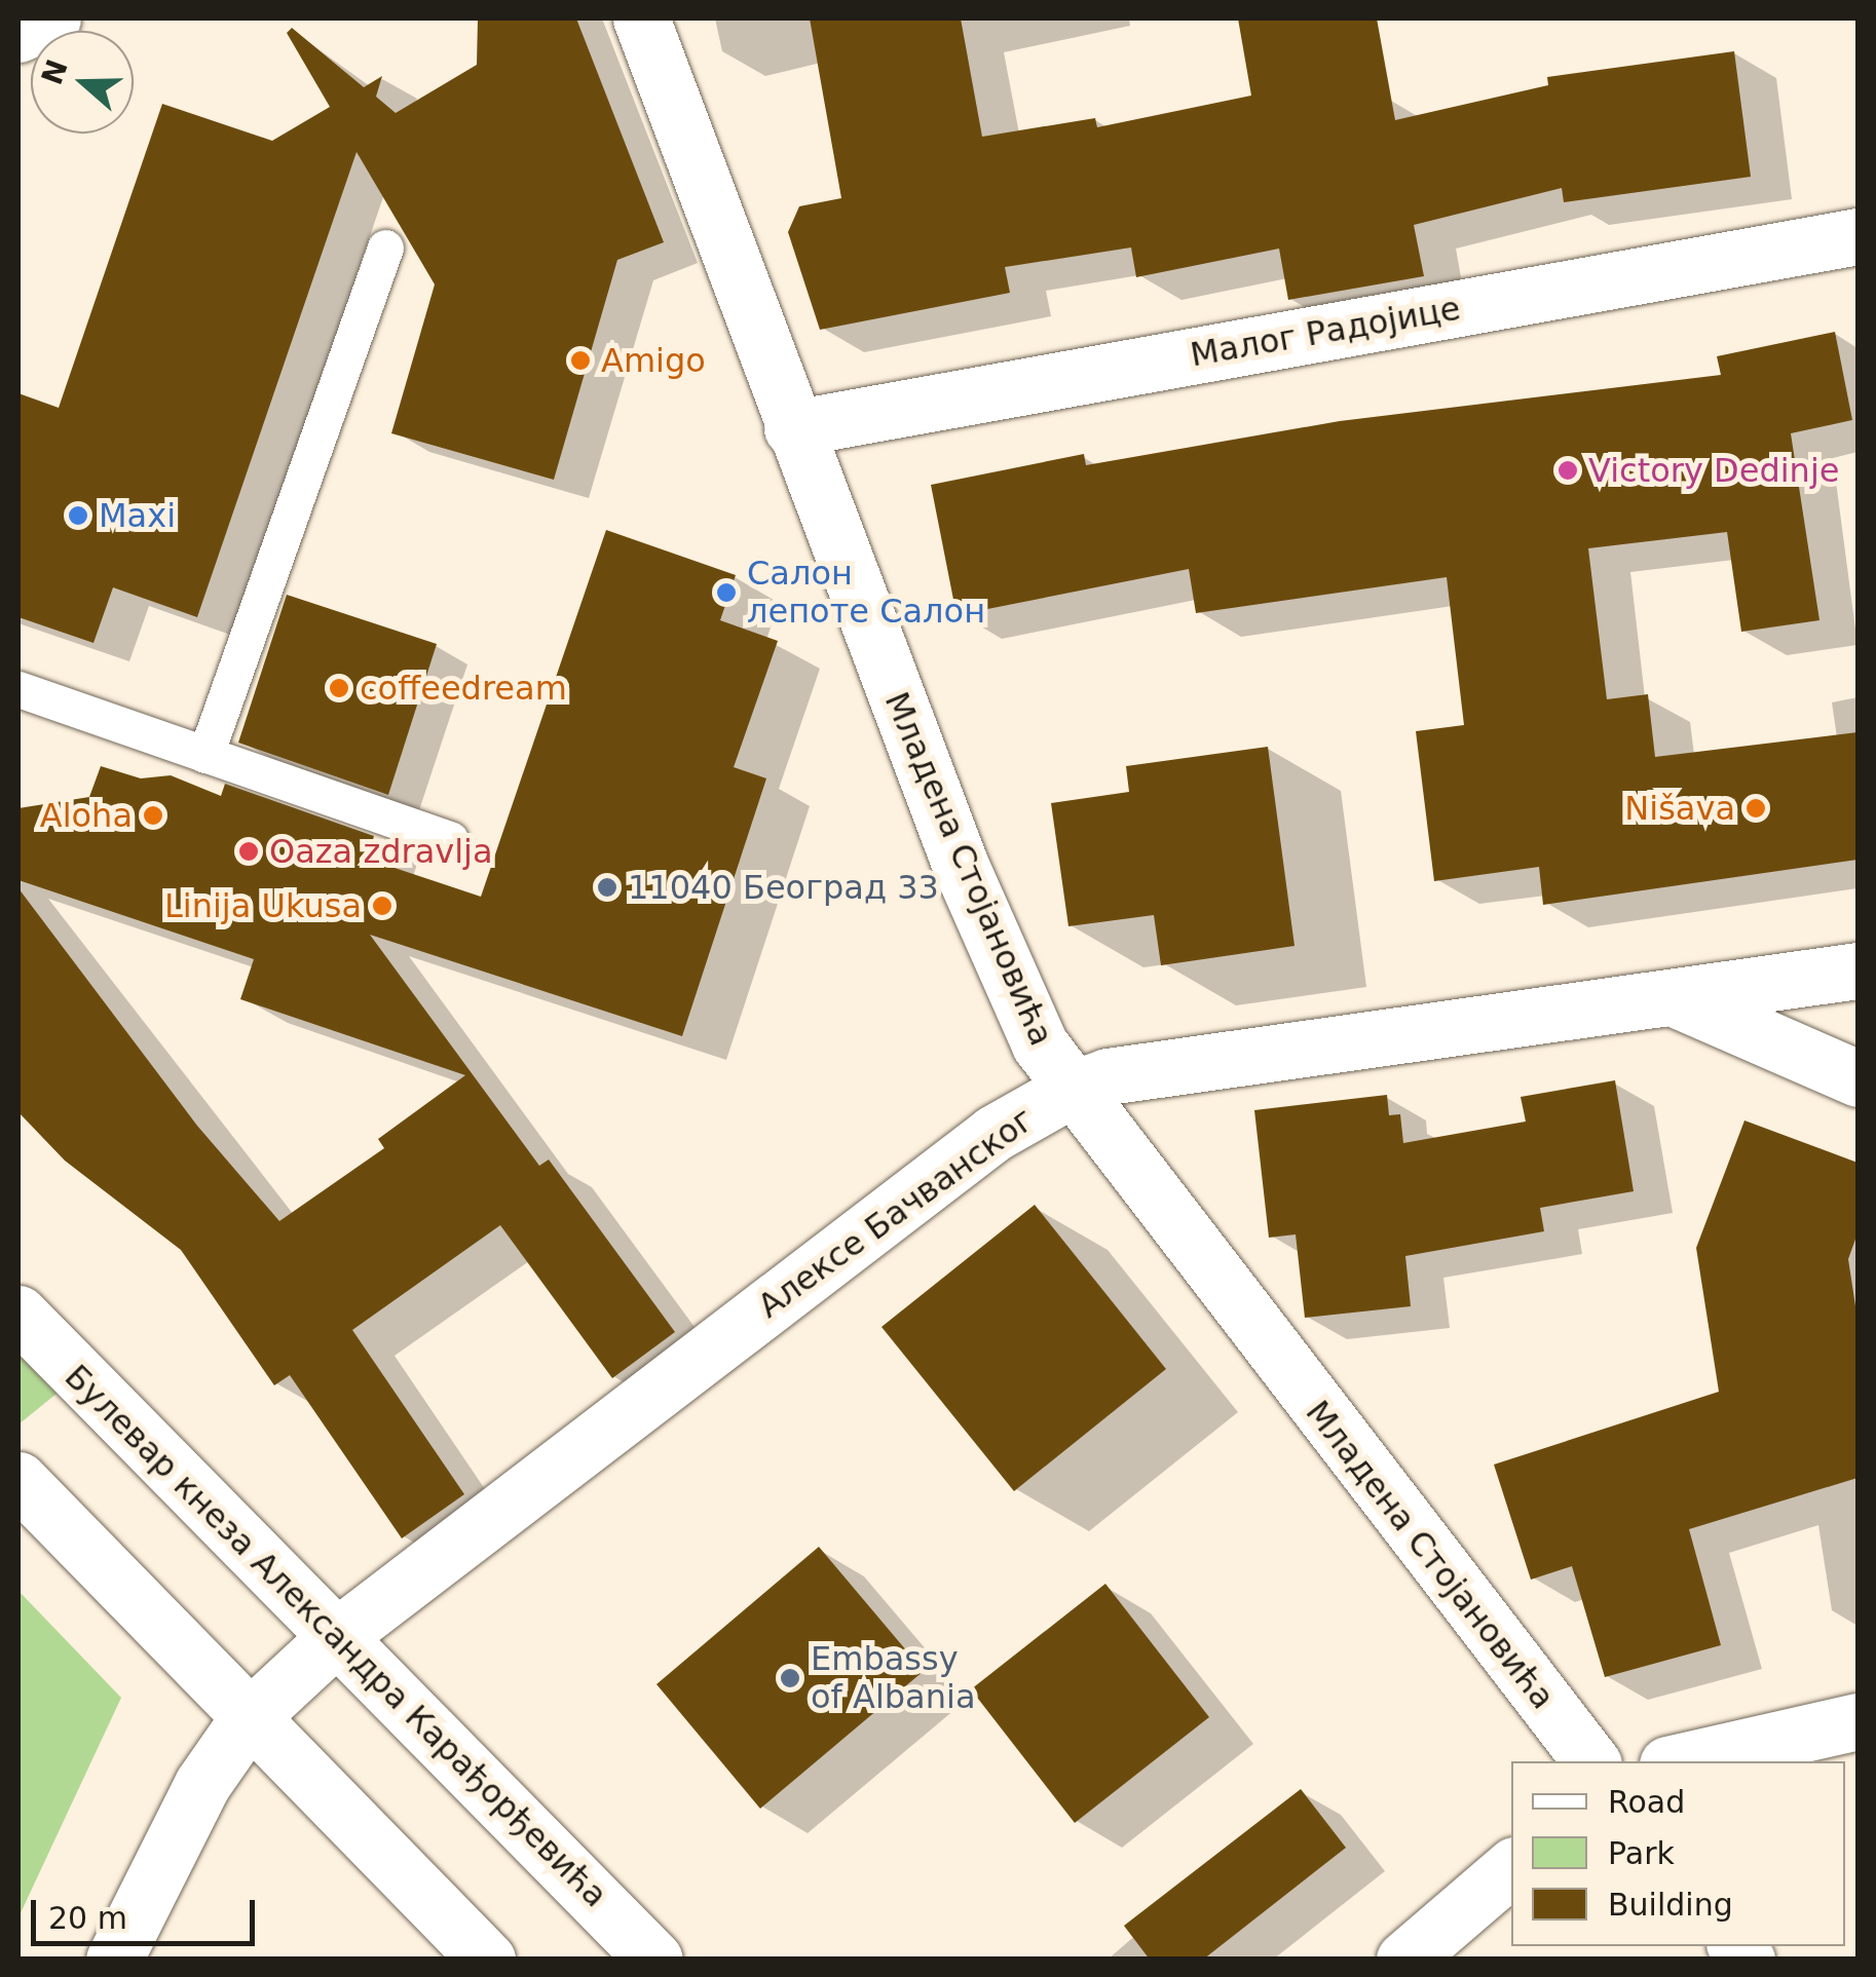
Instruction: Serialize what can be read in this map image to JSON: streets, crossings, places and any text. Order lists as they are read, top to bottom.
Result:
{
  "streets": {
    "street": [
      "Малог Радојице",
      "Младена Стојановића",
      "Алексе Бачванског",
      "Булевар кнеза Александра Карађорђевића"
    ]
  },
  "crossings": [
    ["Малог Радојице", "Младена Стојановића"],
    ["Младена Стојановића", "Алексе Бачванског"],
    ["Алексе Бачванског", "Булевар кнеза Александра Карађорђевића"]
  ],
  "places": [
    "Amigo",
    "Victory Dedinje",
    "Maxi",
    "Салон лепоте Салон",
    "coffeedream",
    "Nišava",
    "Aloha",
    "Oaza zdravlja",
    "11040 Београд 33",
    "Linija Ukusa",
    "Embassy of Albania"
  ],
  "legend": ["Road", "Park", "Building"],
  "scale_bar": "20 m",
  "north": "left"
}
